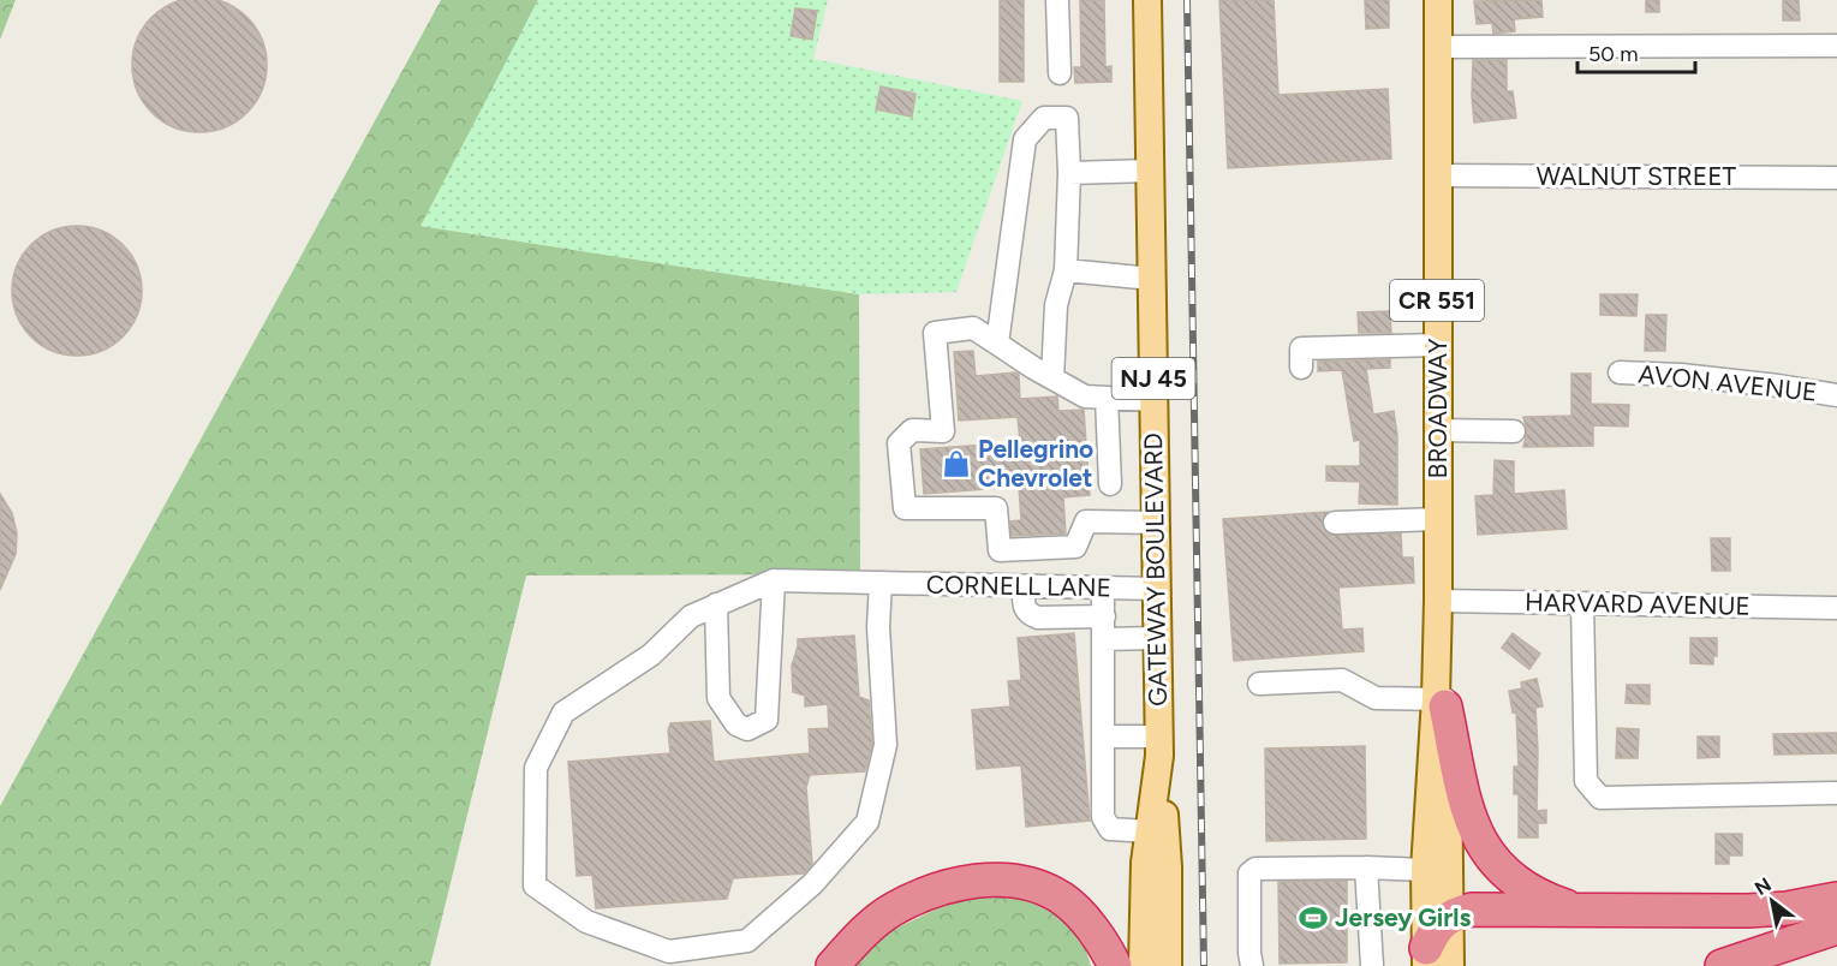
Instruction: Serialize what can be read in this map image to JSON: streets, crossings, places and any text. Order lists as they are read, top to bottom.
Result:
{
  "streets": {
    "main road": [
      "CR 551",
      "NJ 45",
      "BROADWAY",
      "GATEWAY BOULEVARD"
    ],
    "street": [
      "WALNUT STREET",
      "AVON AVENUE",
      "CORNELL LANE",
      "HARVARD AVENUE"
    ]
  },
  "crossings": [
    ["WALNUT STREET", "BROADWAY"],
    ["NJ 45", "GATEWAY BOULEVARD"],
    ["BROADWAY", "HARVARD AVENUE"],
    ["GATEWAY BOULEVARD", "CORNELL LANE"]
  ],
  "places": {
    "shop": ["Pellegrino Chevrolet"],
    "sports": ["Jersey Girls"]
  },
  "scale_bar": "50 m",
  "north": "top left"
}
